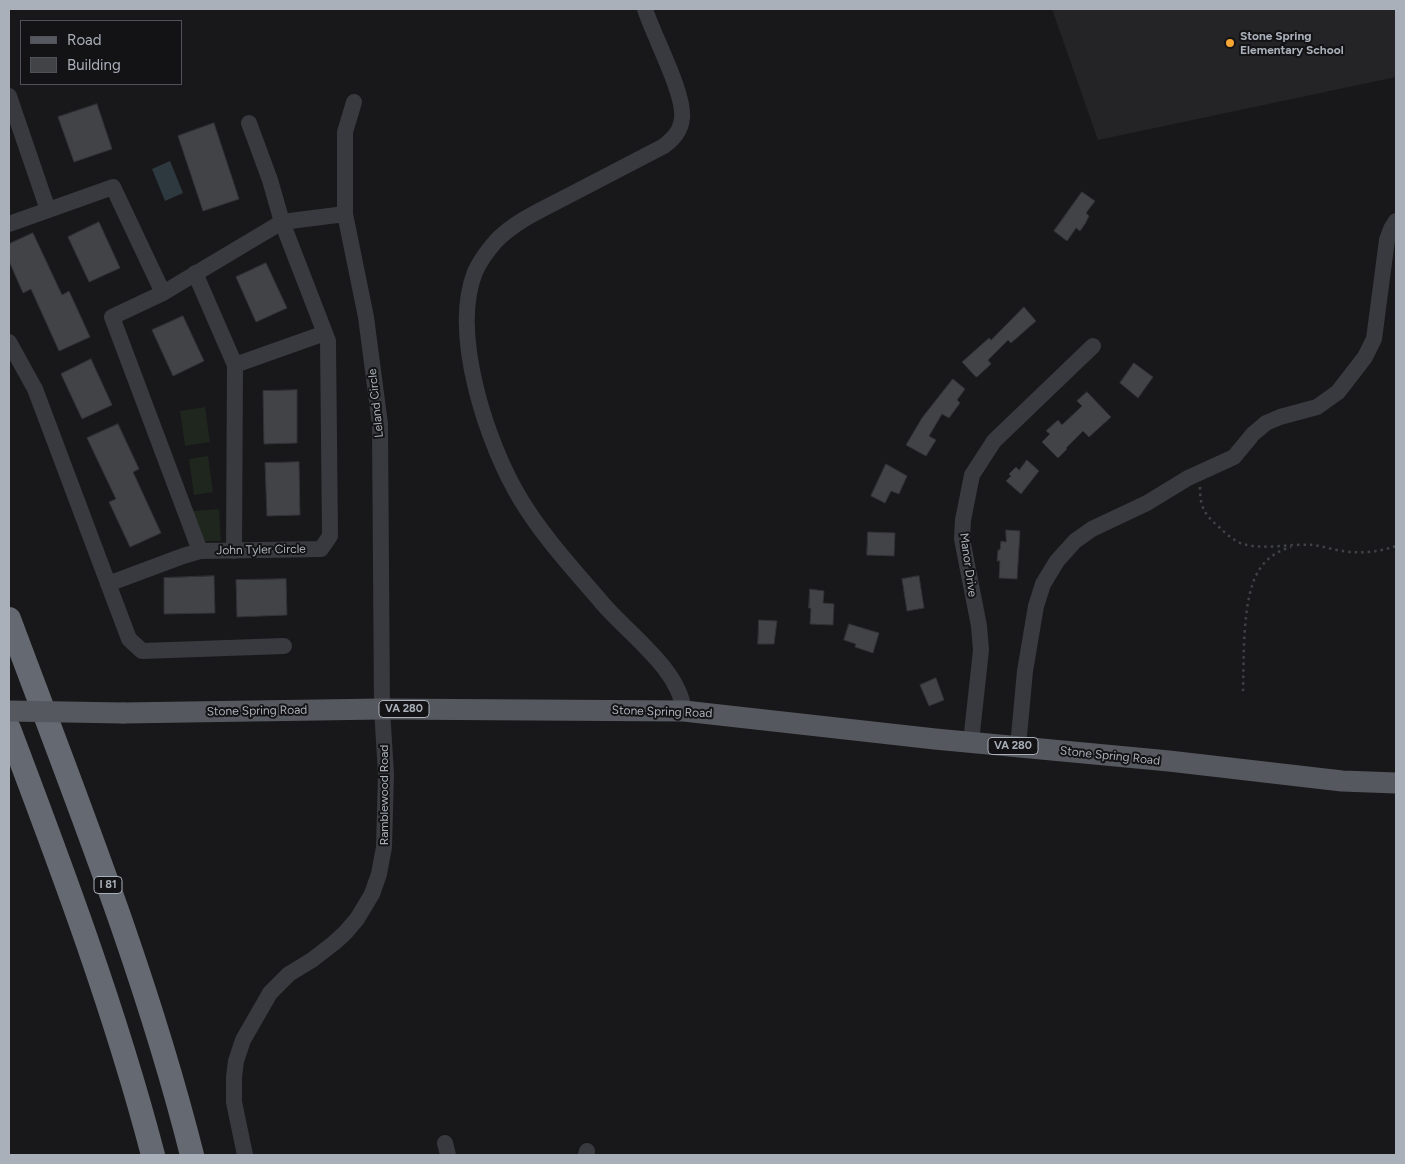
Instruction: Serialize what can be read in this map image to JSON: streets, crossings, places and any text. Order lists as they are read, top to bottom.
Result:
{
  "streets": {
    "highway": ["I 81"],
    "main road": ["VA 280", "Stone Spring Road"],
    "street": [
      "Leland Circle",
      "John Tyler Circle",
      "Manor Drive",
      "Ramblewood Road"
    ]
  },
  "crossings": [
    ["Leland Circle", "John Tyler Circle"],
    ["Leland Circle", "Stone Spring Road"],
    ["Leland Circle", "Ramblewood Road"],
    ["Manor Drive", "Stone Spring Road"],
    ["Stone Spring Road", "Ramblewood Road"]
  ],
  "places": ["Stone Spring Elementary School"],
  "legend": ["Road", "Building"]
}
